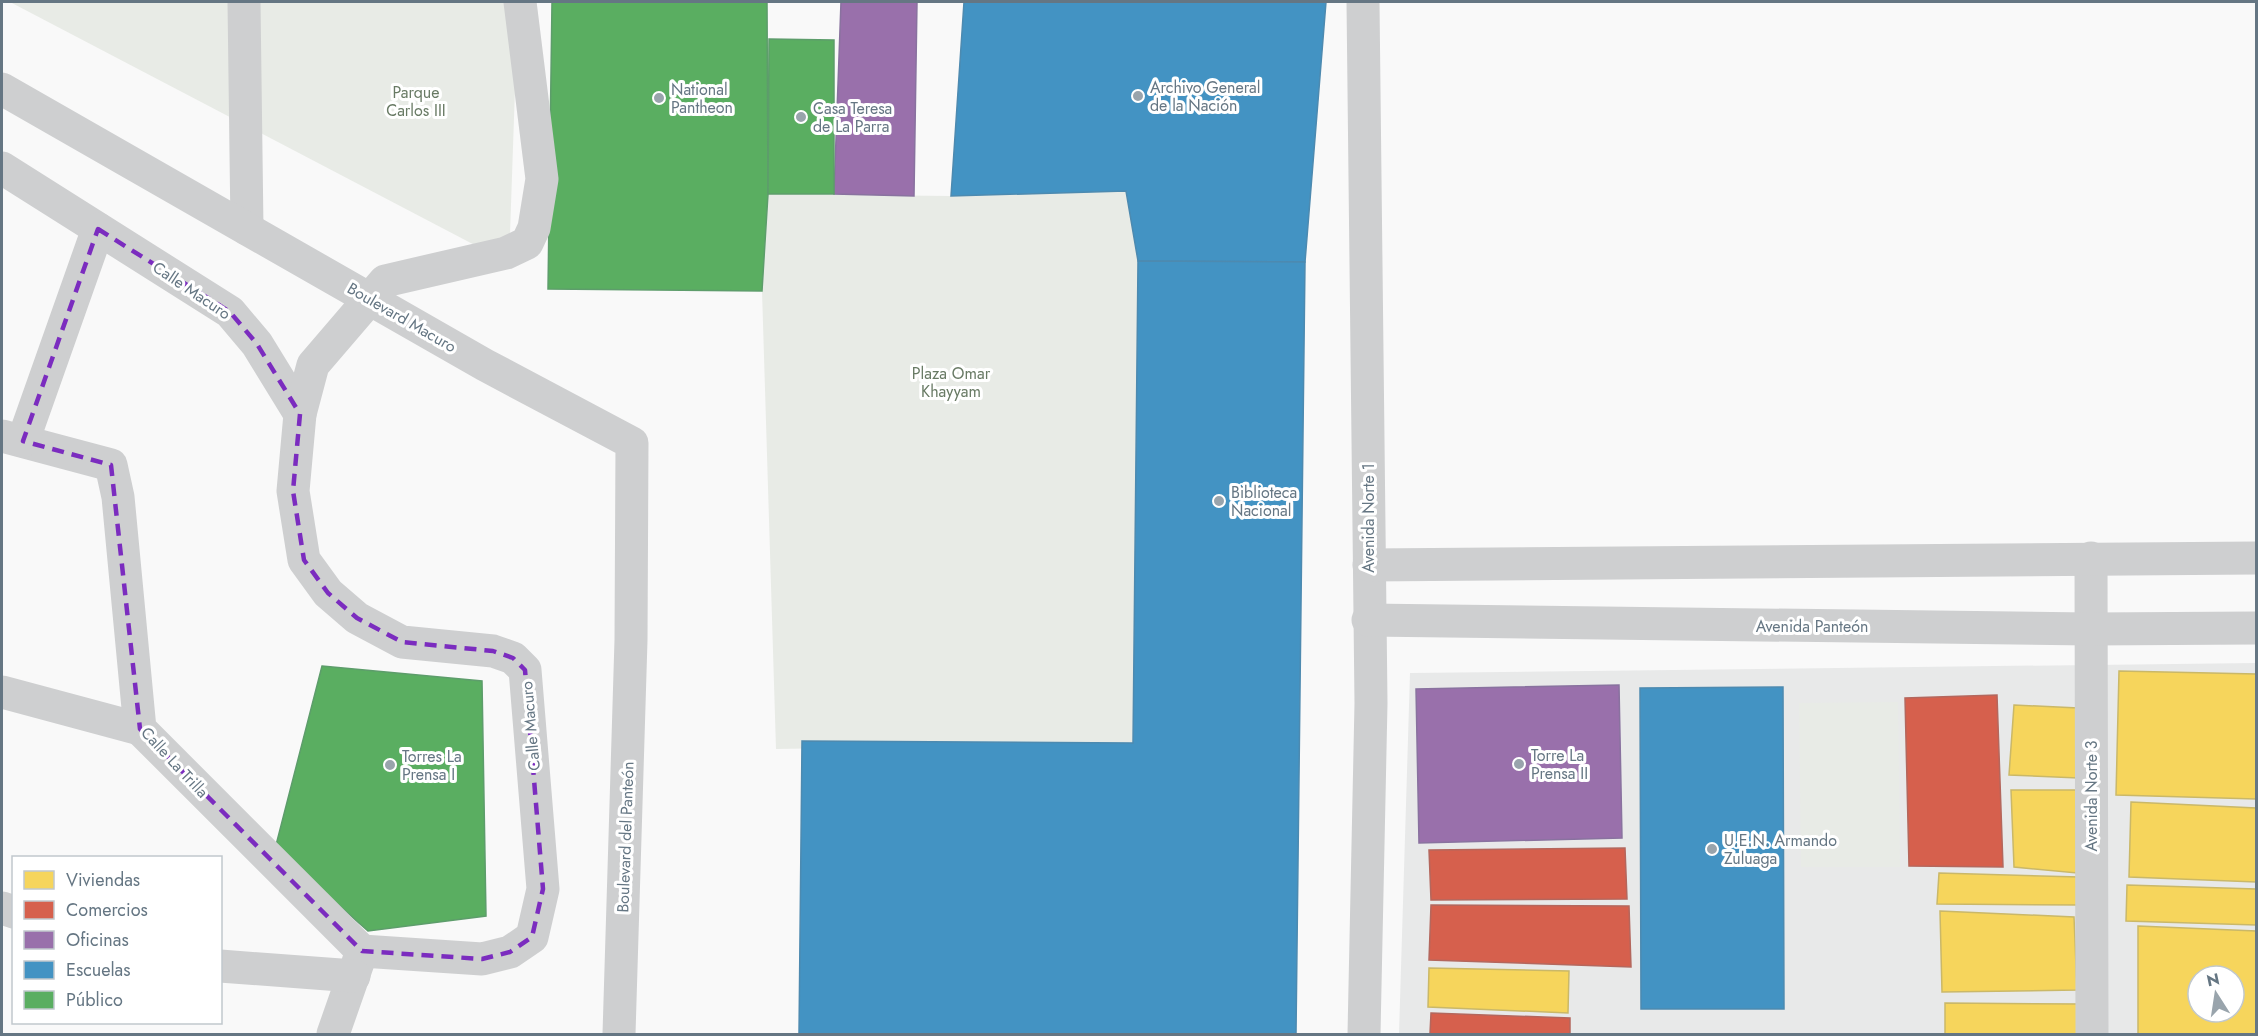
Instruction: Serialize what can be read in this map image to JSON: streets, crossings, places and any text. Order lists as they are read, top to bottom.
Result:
{
  "streets": {
    "street": [
      "Calle Macuro",
      "Boulevard Macuro",
      "Avenida Norte 1",
      "Avenida Panteón",
      "Calle La Trilla",
      "Avenida Norte 3",
      "Boulevard del Panteón"
    ]
  },
  "crossings": [
    ["Calle Macuro", "Calle La Trilla"],
    ["Boulevard Macuro", "Boulevard del Panteón"],
    ["Avenida Norte 1", "Avenida Panteón"],
    ["Avenida Panteón", "Avenida Norte 3"]
  ],
  "parks": ["Parque Carlos III", "Plaza Omar Khayyam"],
  "places": [
    "Archivo General de la Nación",
    "National Pantheon",
    "Casa Teresa de La Parra",
    "Biblioteca Nacional",
    "Torre La Prensa II",
    "Torres La Prensa I",
    "U.E.N. Armando Zuluaga"
  ],
  "legend": [
    "Viviendas",
    "Comercios",
    "Oficinas",
    "Escuelas",
    "Público"
  ],
  "north": "top"
}
